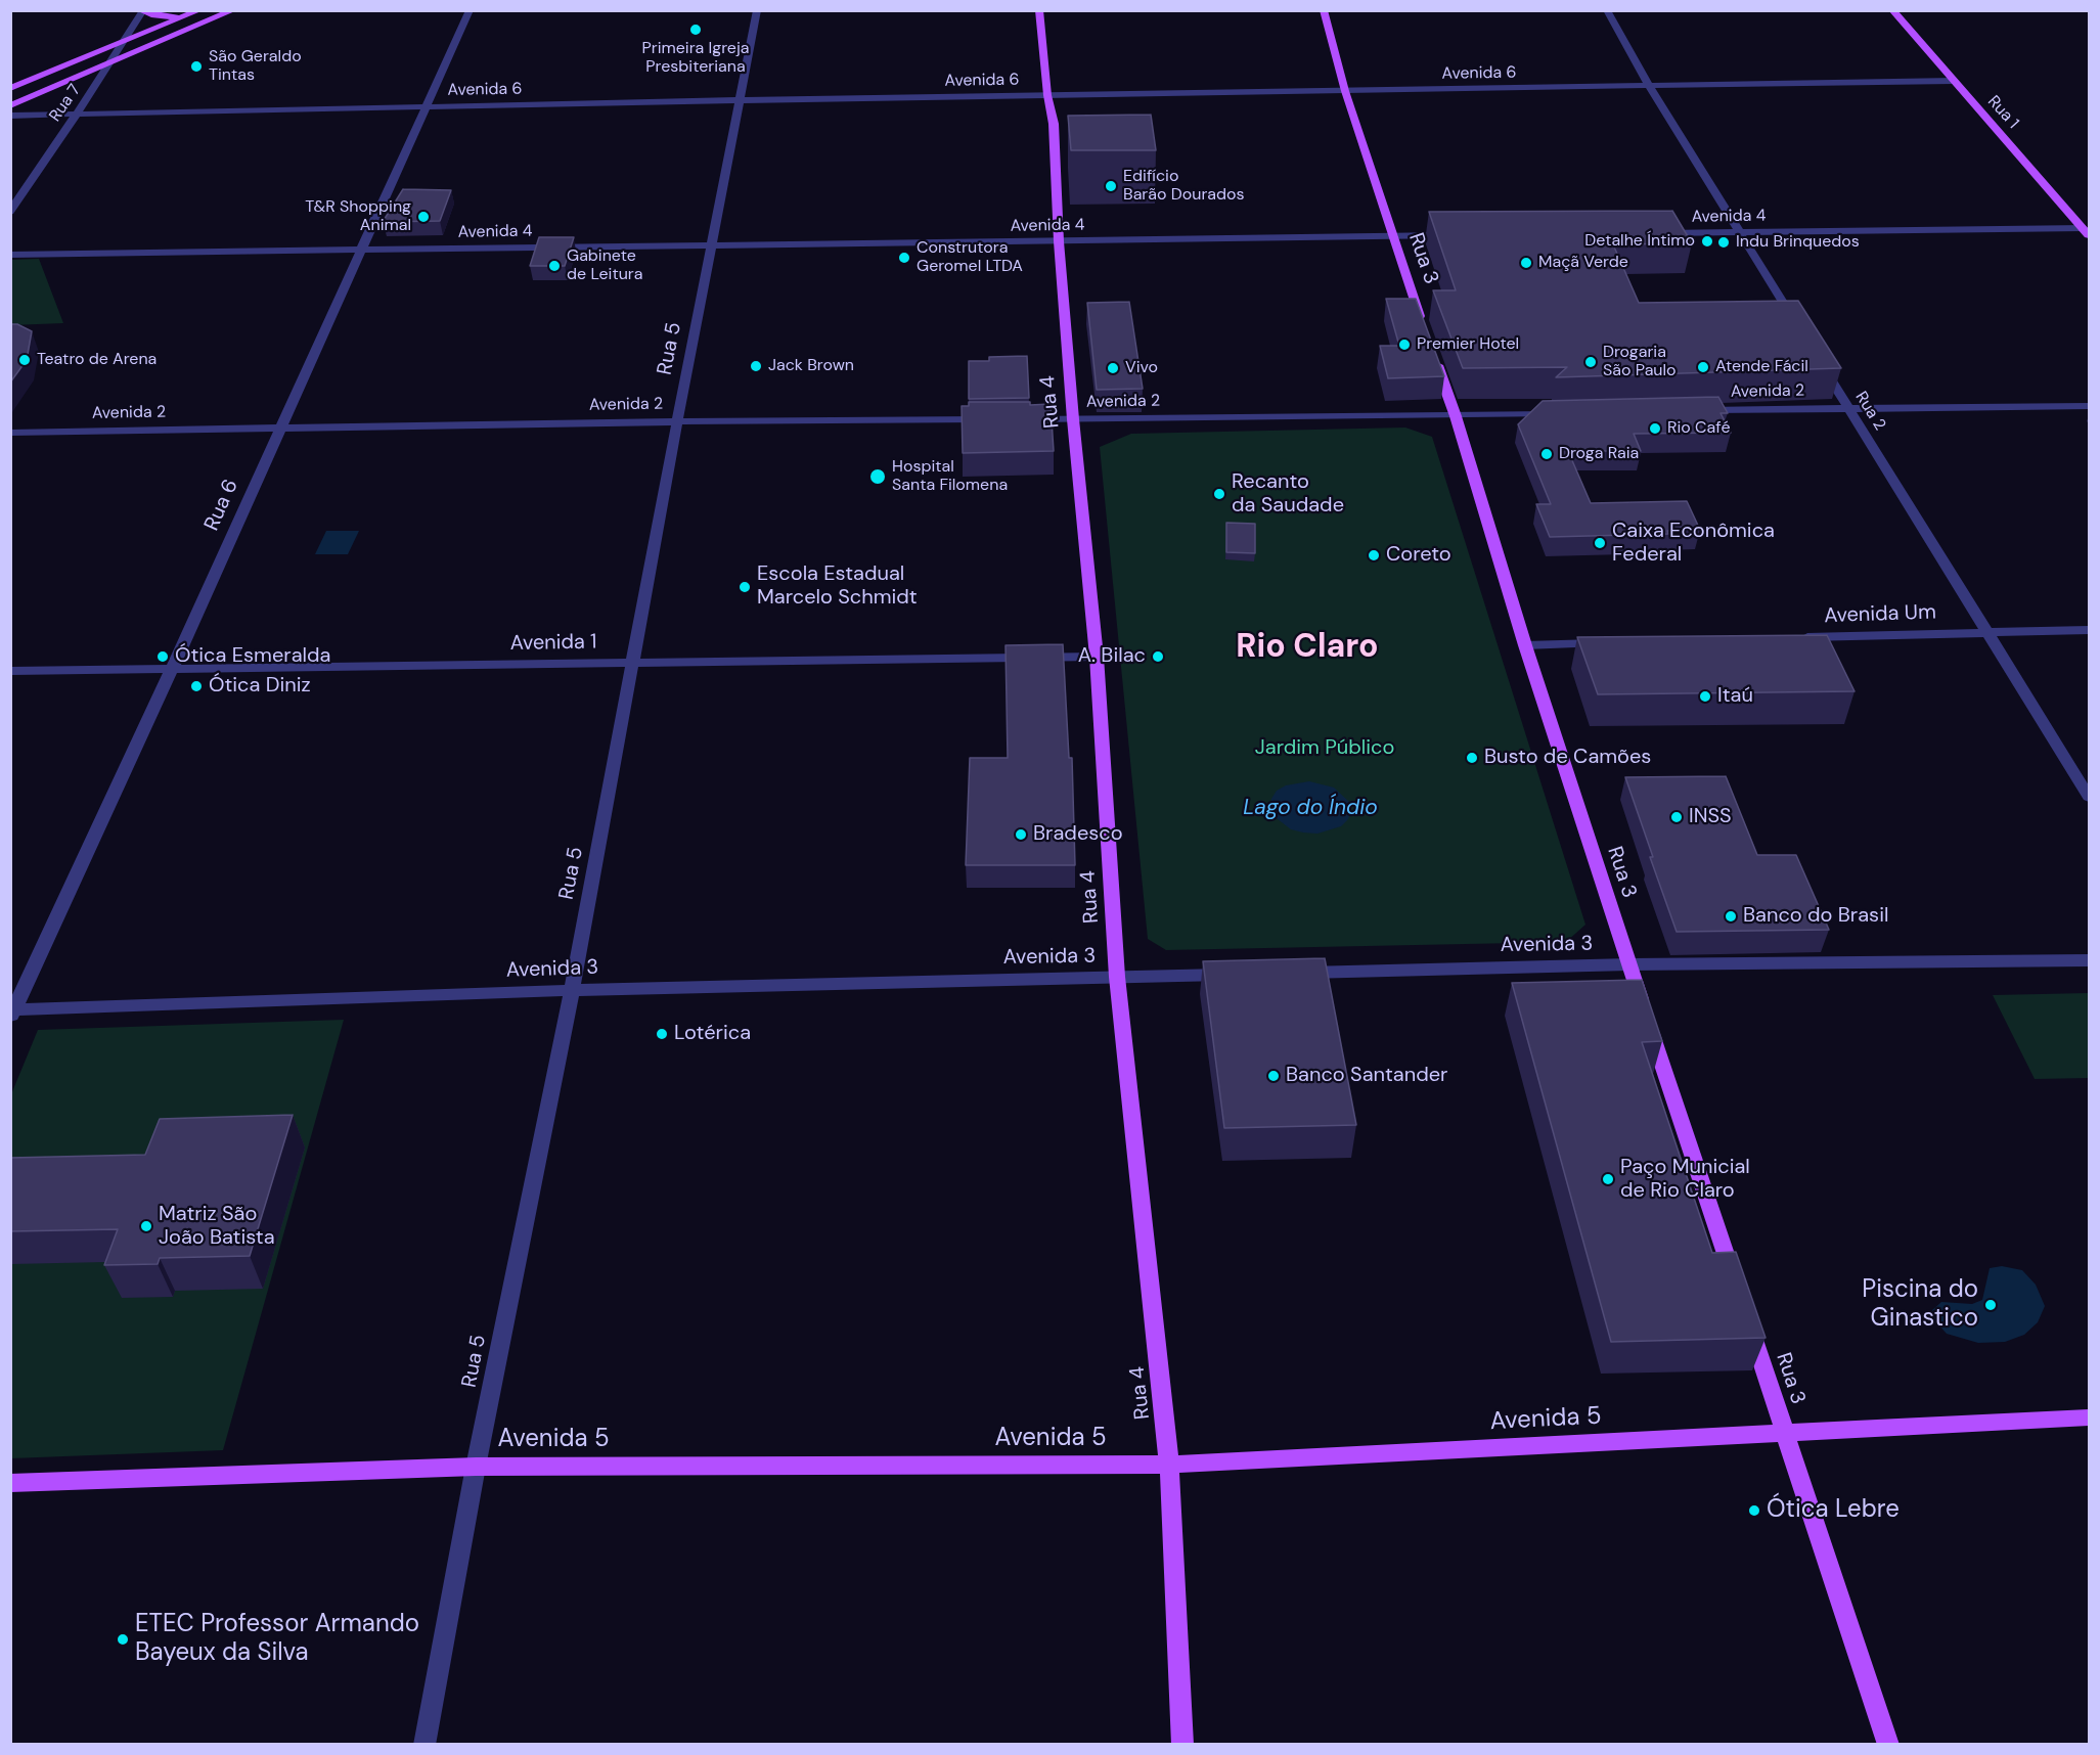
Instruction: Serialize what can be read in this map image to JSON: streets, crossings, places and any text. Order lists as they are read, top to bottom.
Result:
{
  "streets": {
    "main road": [
      "Rua 1",
      "Rua 3",
      "Rua 4",
      "Avenida 5"
    ],
    "street": [
      "Avenida 6",
      "Rua 7",
      "Avenida 4",
      "Rua 5",
      "Avenida 2",
      "Rua 2",
      "Rua 6",
      "Avenida Um",
      "Avenida 1",
      "Avenida 3"
    ]
  },
  "crossings": [
    ["Avenida 6", "Rua 7"],
    ["Avenida 6", "Rua 1"],
    ["Avenida 6", "Rua 3"],
    ["Avenida 6", "Rua 5"],
    ["Avenida 6", "Rua 4"],
    ["Avenida 6", "Rua 6"],
    ["Rua 1", "Avenida 4"],
    ["Avenida 4", "Rua 3"],
    ["Avenida 4", "Rua 5"],
    ["Avenida 4", "Rua 4"],
    ["Avenida 4", "Rua 6"],
    ["Rua 3", "Avenida 2"],
    ["Rua 3", "Avenida 3"],
    ["Rua 3", "Avenida 5"],
    ["Rua 5", "Avenida 2"],
    ["Rua 5", "Avenida 1"],
    ["Rua 5", "Avenida 3"],
    ["Rua 5", "Avenida 5"],
    ["Avenida 2", "Rua 4"],
    ["Avenida 2", "Rua 2"],
    ["Avenida 2", "Rua 6"],
    ["Rua 4", "Avenida 1"],
    ["Rua 4", "Avenida 3"],
    ["Rua 4", "Avenida 5"],
    ["Rua 2", "Avenida Um"],
    ["Rua 6", "Avenida 1"],
    ["Rua 6", "Avenida 3"]
  ],
  "districts": ["Rio Claro"],
  "water": ["Lago do Índio"],
  "parks": ["Jardim Público"],
  "places": [
    "Primeira Igreja Presbiteriana",
    "São Geraldo Tintas",
    "Edifício Barão Dourados",
    "T&R Shopping Animal",
    "Detalhe Íntimo",
    "Indu Brinquedos",
    "Construtora Geromel LTDA",
    "Maçã Verde",
    "Gabinete de Leitura",
    "Premier Hotel",
    "Teatro de Arena",
    "Drogaria São Paulo",
    "Jack Brown",
    "Atende Fácil",
    "Vivo",
    "Rio Café",
    "Droga Raia",
    "Hospital Santa Filomena",
    "Recanto da Saudade",
    "Caixa Econômica Federal",
    "Coreto",
    "Escola Estadual Marcelo Schmidt",
    "Ótica Esmeralda",
    "A. Bilac",
    "Ótica Diniz",
    "Itaú",
    "Busto de Camões",
    "INSS",
    "Bradesco",
    "Banco do Brasil",
    "Lotérica",
    "Banco Santander",
    "Paço Municial de Rio Claro",
    "Matriz São João Batista",
    "Piscina do Ginastico",
    "Ótica Lebre",
    "ETEC Professor Armando Bayeux da Silva"
  ]
}
